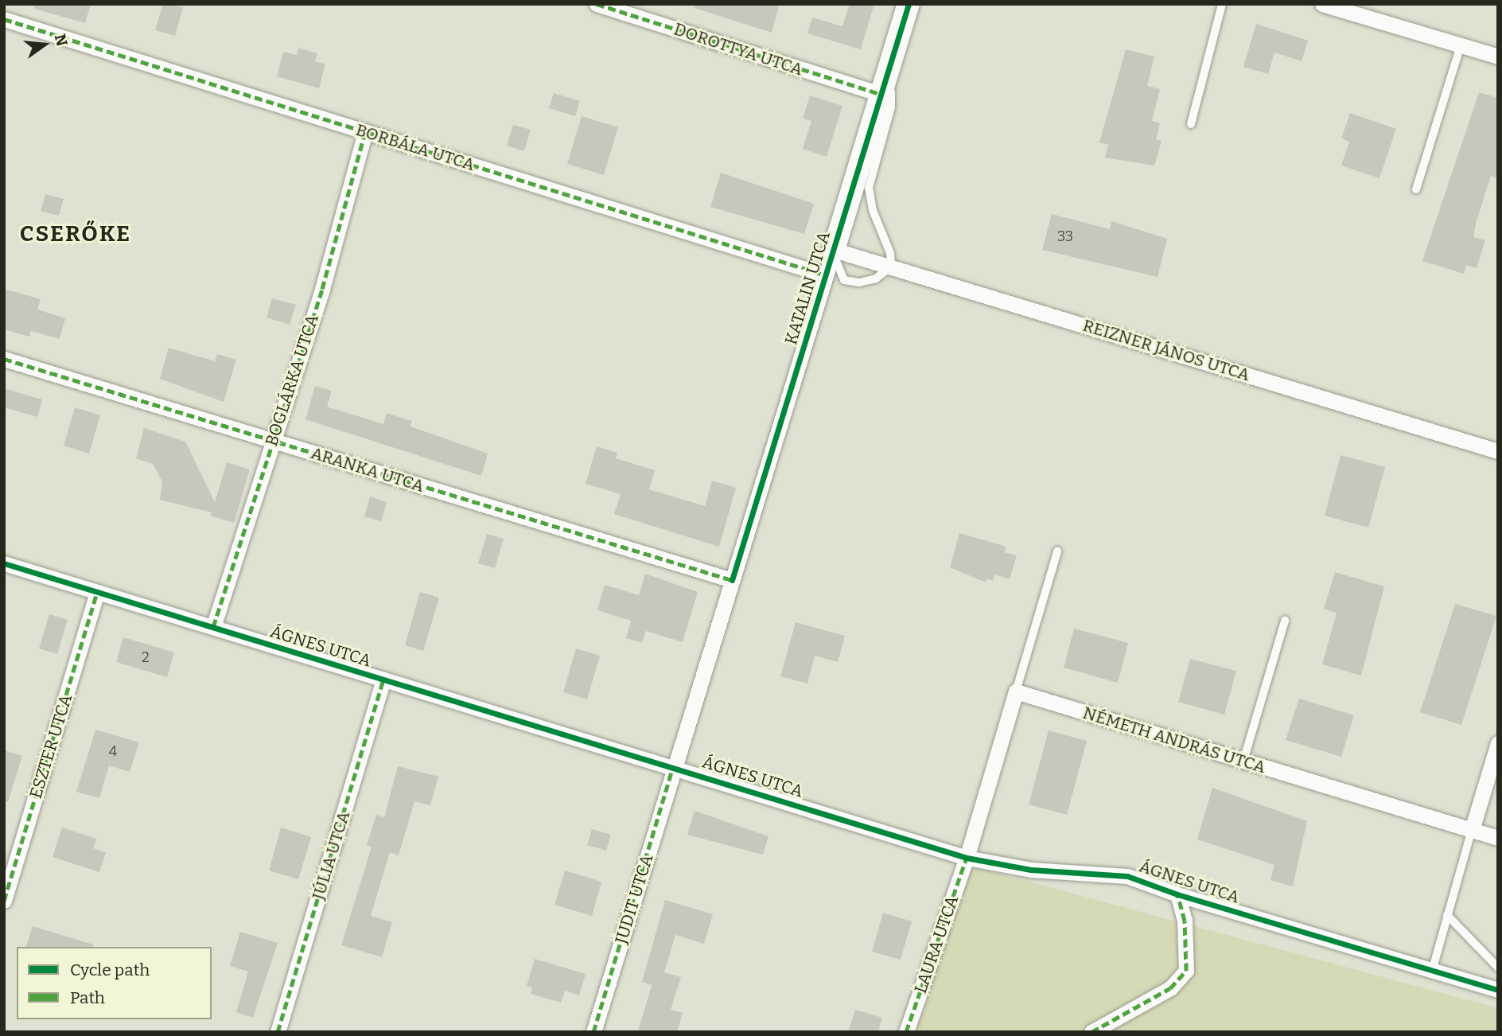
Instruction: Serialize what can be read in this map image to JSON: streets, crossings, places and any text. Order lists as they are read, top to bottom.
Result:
{
  "streets": {
    "street": [
      "DOROTTYA UTCA",
      "BORBÁLA UTCA",
      "KATALIN UTCA",
      "REIZNER JÁNOS UTCA",
      "BOGLÁRKA UTCA",
      "ARANKA UTCA",
      "ÁGNES UTCA",
      "NÉMETH ANDRÁS UTCA",
      "ESZTER UTCA",
      "JÚLIA UTCA",
      "JUDIT UTCA",
      "LAURA UTCA"
    ]
  },
  "crossings": [
    ["DOROTTYA UTCA", "KATALIN UTCA"],
    ["BORBÁLA UTCA", "KATALIN UTCA"],
    ["BORBÁLA UTCA", "BOGLÁRKA UTCA"],
    ["KATALIN UTCA", "REIZNER JÁNOS UTCA"],
    ["KATALIN UTCA", "ARANKA UTCA"],
    ["KATALIN UTCA", "ÁGNES UTCA"],
    ["KATALIN UTCA", "JUDIT UTCA"],
    ["BOGLÁRKA UTCA", "ARANKA UTCA"],
    ["BOGLÁRKA UTCA", "ÁGNES UTCA"],
    ["ÁGNES UTCA", "ESZTER UTCA"],
    ["ÁGNES UTCA", "JÚLIA UTCA"],
    ["ÁGNES UTCA", "JUDIT UTCA"],
    ["ÁGNES UTCA", "LAURA UTCA"]
  ],
  "districts": ["CSERŐKE"],
  "house_numbers": ["33", "2", "4"],
  "legend": ["Cycle path", "Path"],
  "north": "right"
}
